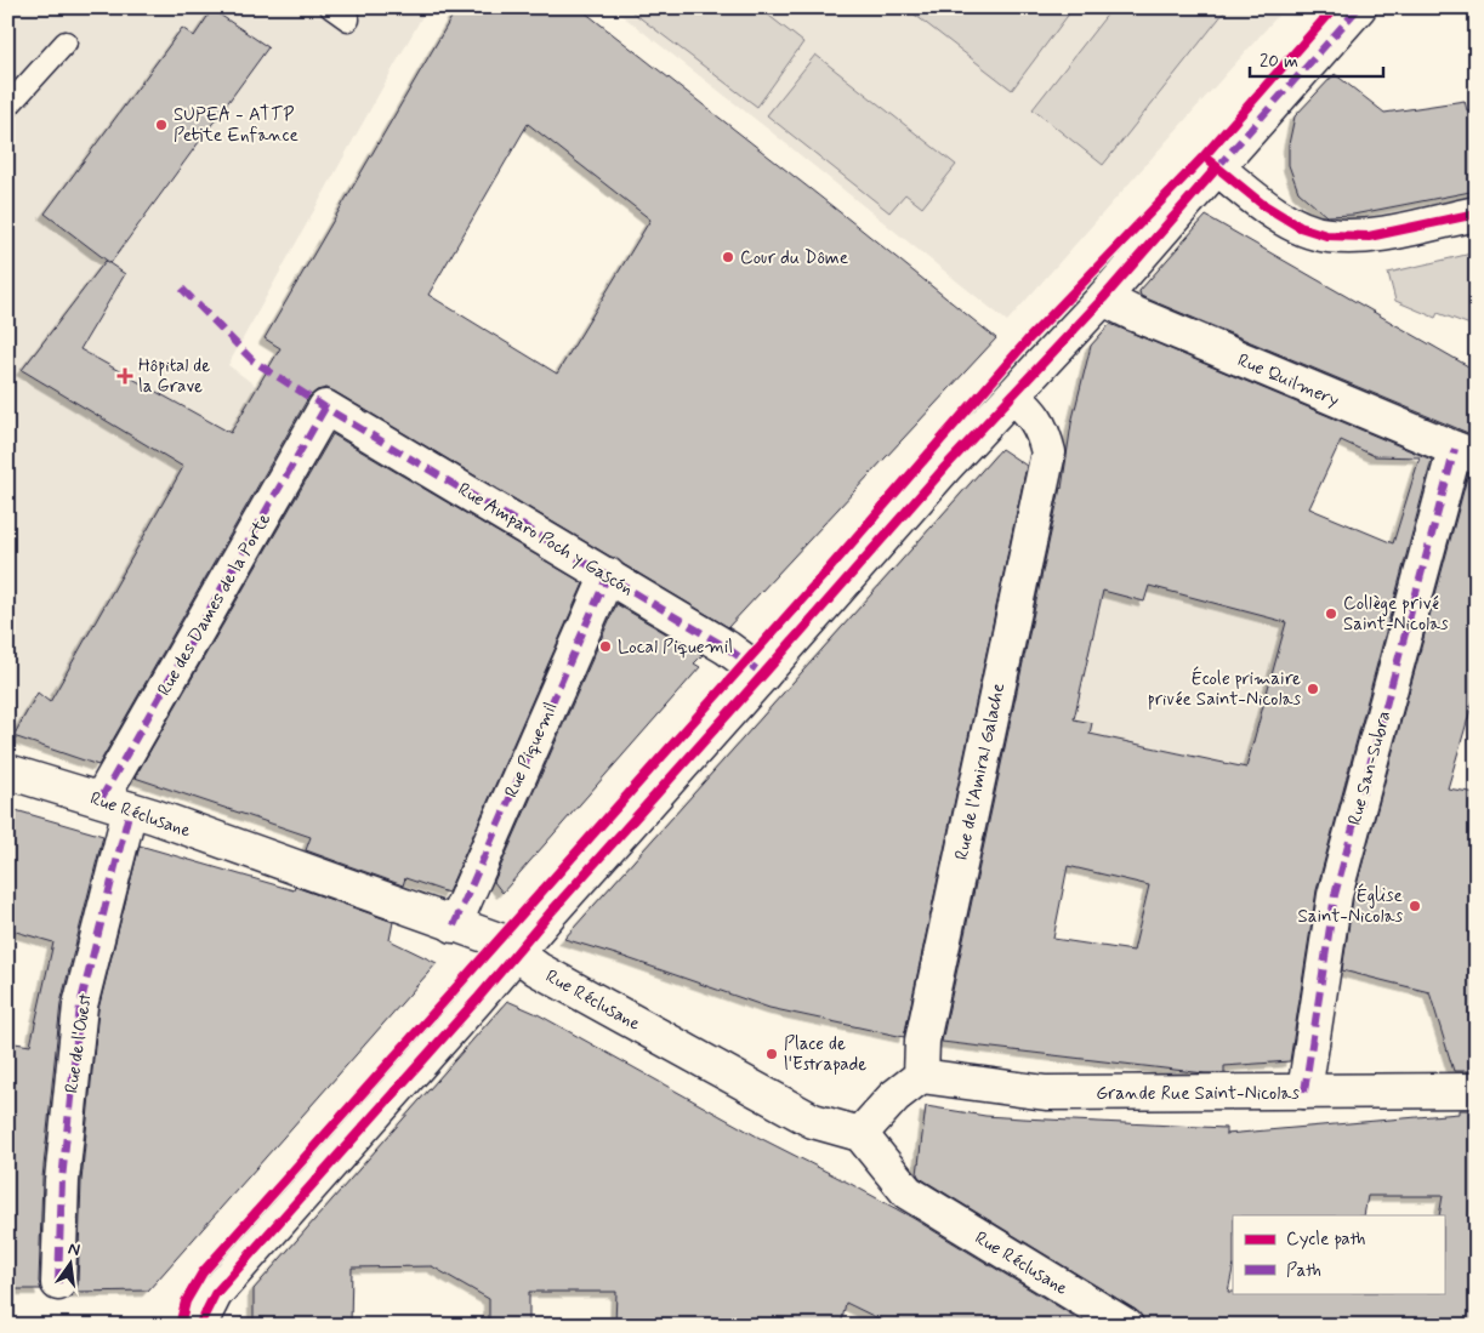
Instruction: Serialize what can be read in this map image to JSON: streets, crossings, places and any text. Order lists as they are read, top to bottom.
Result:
{
  "streets": {
    "street": [
      "Rue Quilmery",
      "Rue Amparo Poch y Gascón",
      "Rue des Dames de la Porte",
      "Rue Piquemil",
      "Rue San-Subra",
      "Rue de l'Amiral Galache",
      "Rue Réclusane",
      "Rue de l'Ouest",
      "Grande Rue Saint-Nicolas"
    ]
  },
  "crossings": [
    ["Rue Quilmery", "Rue San-Subra"],
    ["Rue Amparo Poch y Gascón", "Rue des Dames de la Porte"],
    ["Rue Amparo Poch y Gascón", "Rue Piquemil"],
    ["Rue des Dames de la Porte", "Rue Réclusane"],
    ["Rue des Dames de la Porte", "Rue de l'Ouest"],
    ["Rue Piquemil", "Rue Réclusane"],
    ["Rue San-Subra", "Grande Rue Saint-Nicolas"],
    ["Rue de l'Amiral Galache", "Grande Rue Saint-Nicolas"],
    ["Rue Réclusane", "Rue de l'Ouest"]
  ],
  "places": {
    "other": [
      "SUPEA - ATTP Petite Enfance",
      "Cour du Dôme",
      "Collège privé Saint-Nicolas",
      "Local Piquemil",
      "École primaire privée Saint-Nicolas",
      "Église Saint-Nicolas",
      "Place de l'Estrapade"
    ],
    "health": ["Hôpital de la Grave"]
  },
  "legend": ["Cycle path", "Path"],
  "scale_bar": "20 m",
  "north": "top"
}
